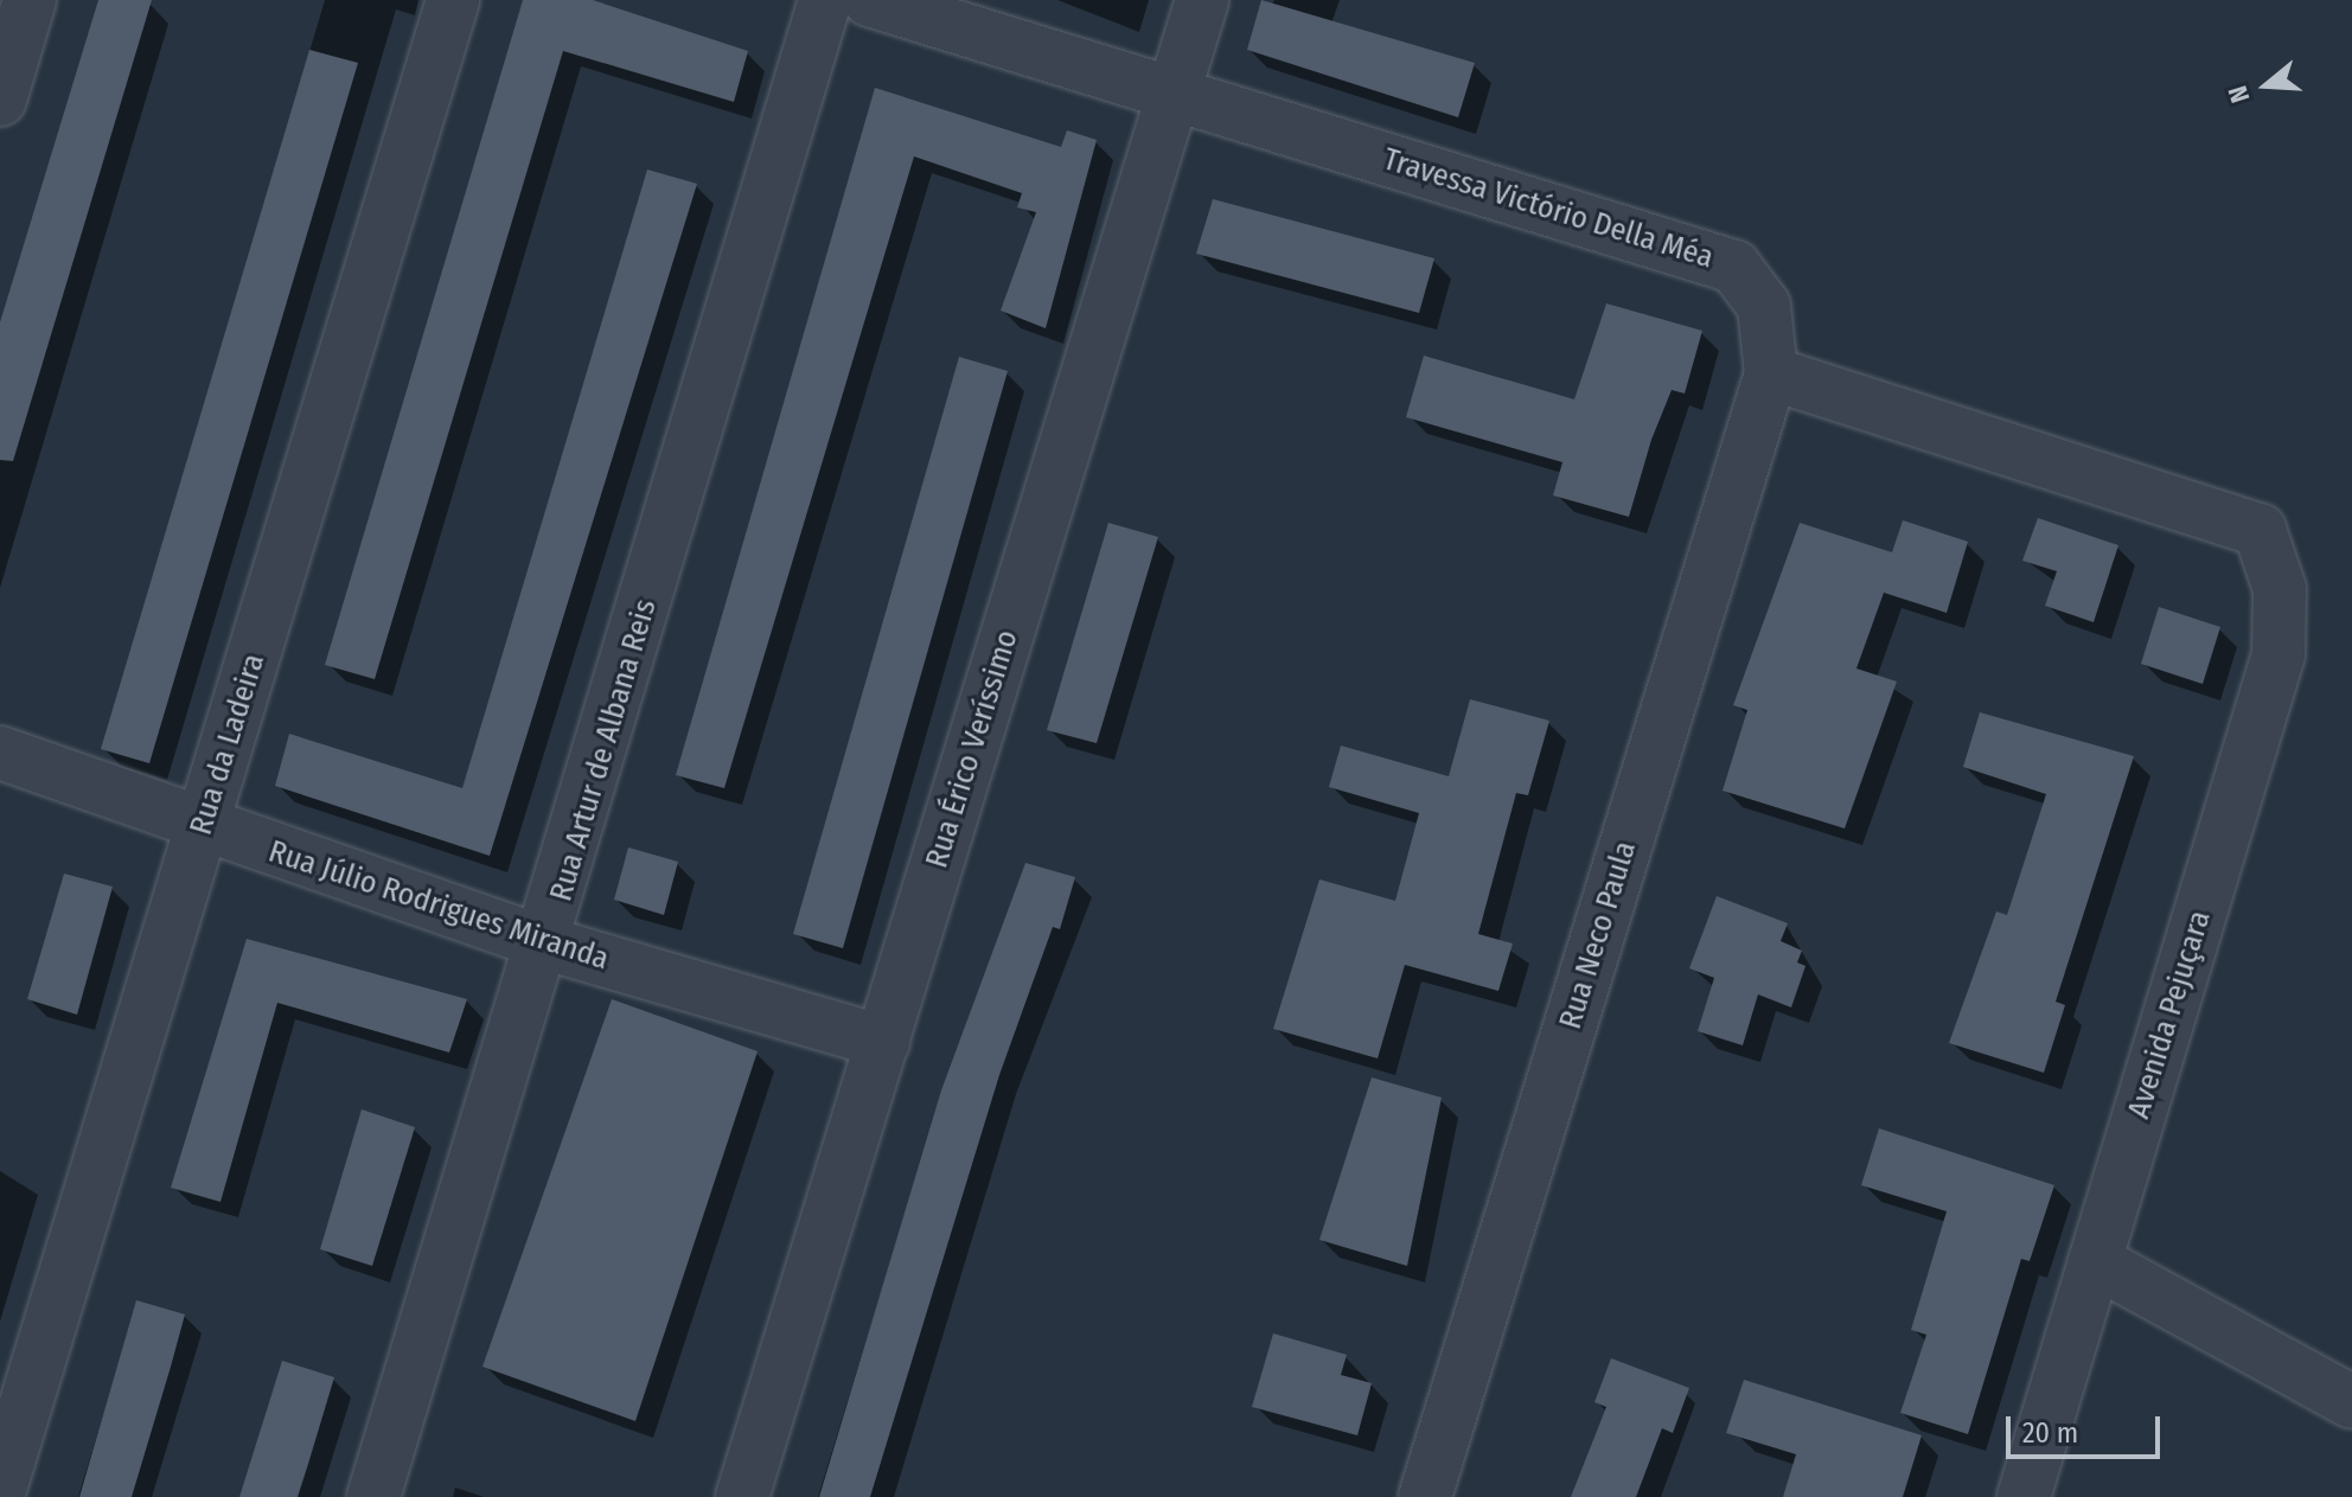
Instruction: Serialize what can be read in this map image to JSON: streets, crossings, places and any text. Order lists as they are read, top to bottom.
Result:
{
  "streets": {
    "street": [
      "Travessa Victório Della Méa",
      "Rua da Ladeira",
      "Rua Érico Veríssimo",
      "Rua Artur de Albana Reis",
      "Rua Júlio Rodrigues Miranda",
      "Rua Neco Paula",
      "Avenida Pejuçara"
    ]
  },
  "crossings": [
    ["Travessa Victório Della Méa", "Rua Érico Veríssimo"],
    ["Travessa Victório Della Méa", "Rua Neco Paula"],
    ["Travessa Victório Della Méa", "Avenida Pejuçara"],
    ["Rua da Ladeira", "Rua Júlio Rodrigues Miranda"],
    ["Rua Érico Veríssimo", "Rua Júlio Rodrigues Miranda"],
    ["Rua Artur de Albana Reis", "Rua Júlio Rodrigues Miranda"],
    ["Rua Neco Paula", "Avenida Pejuçara"]
  ],
  "scale_bar": "20 m",
  "north": "left"
}
